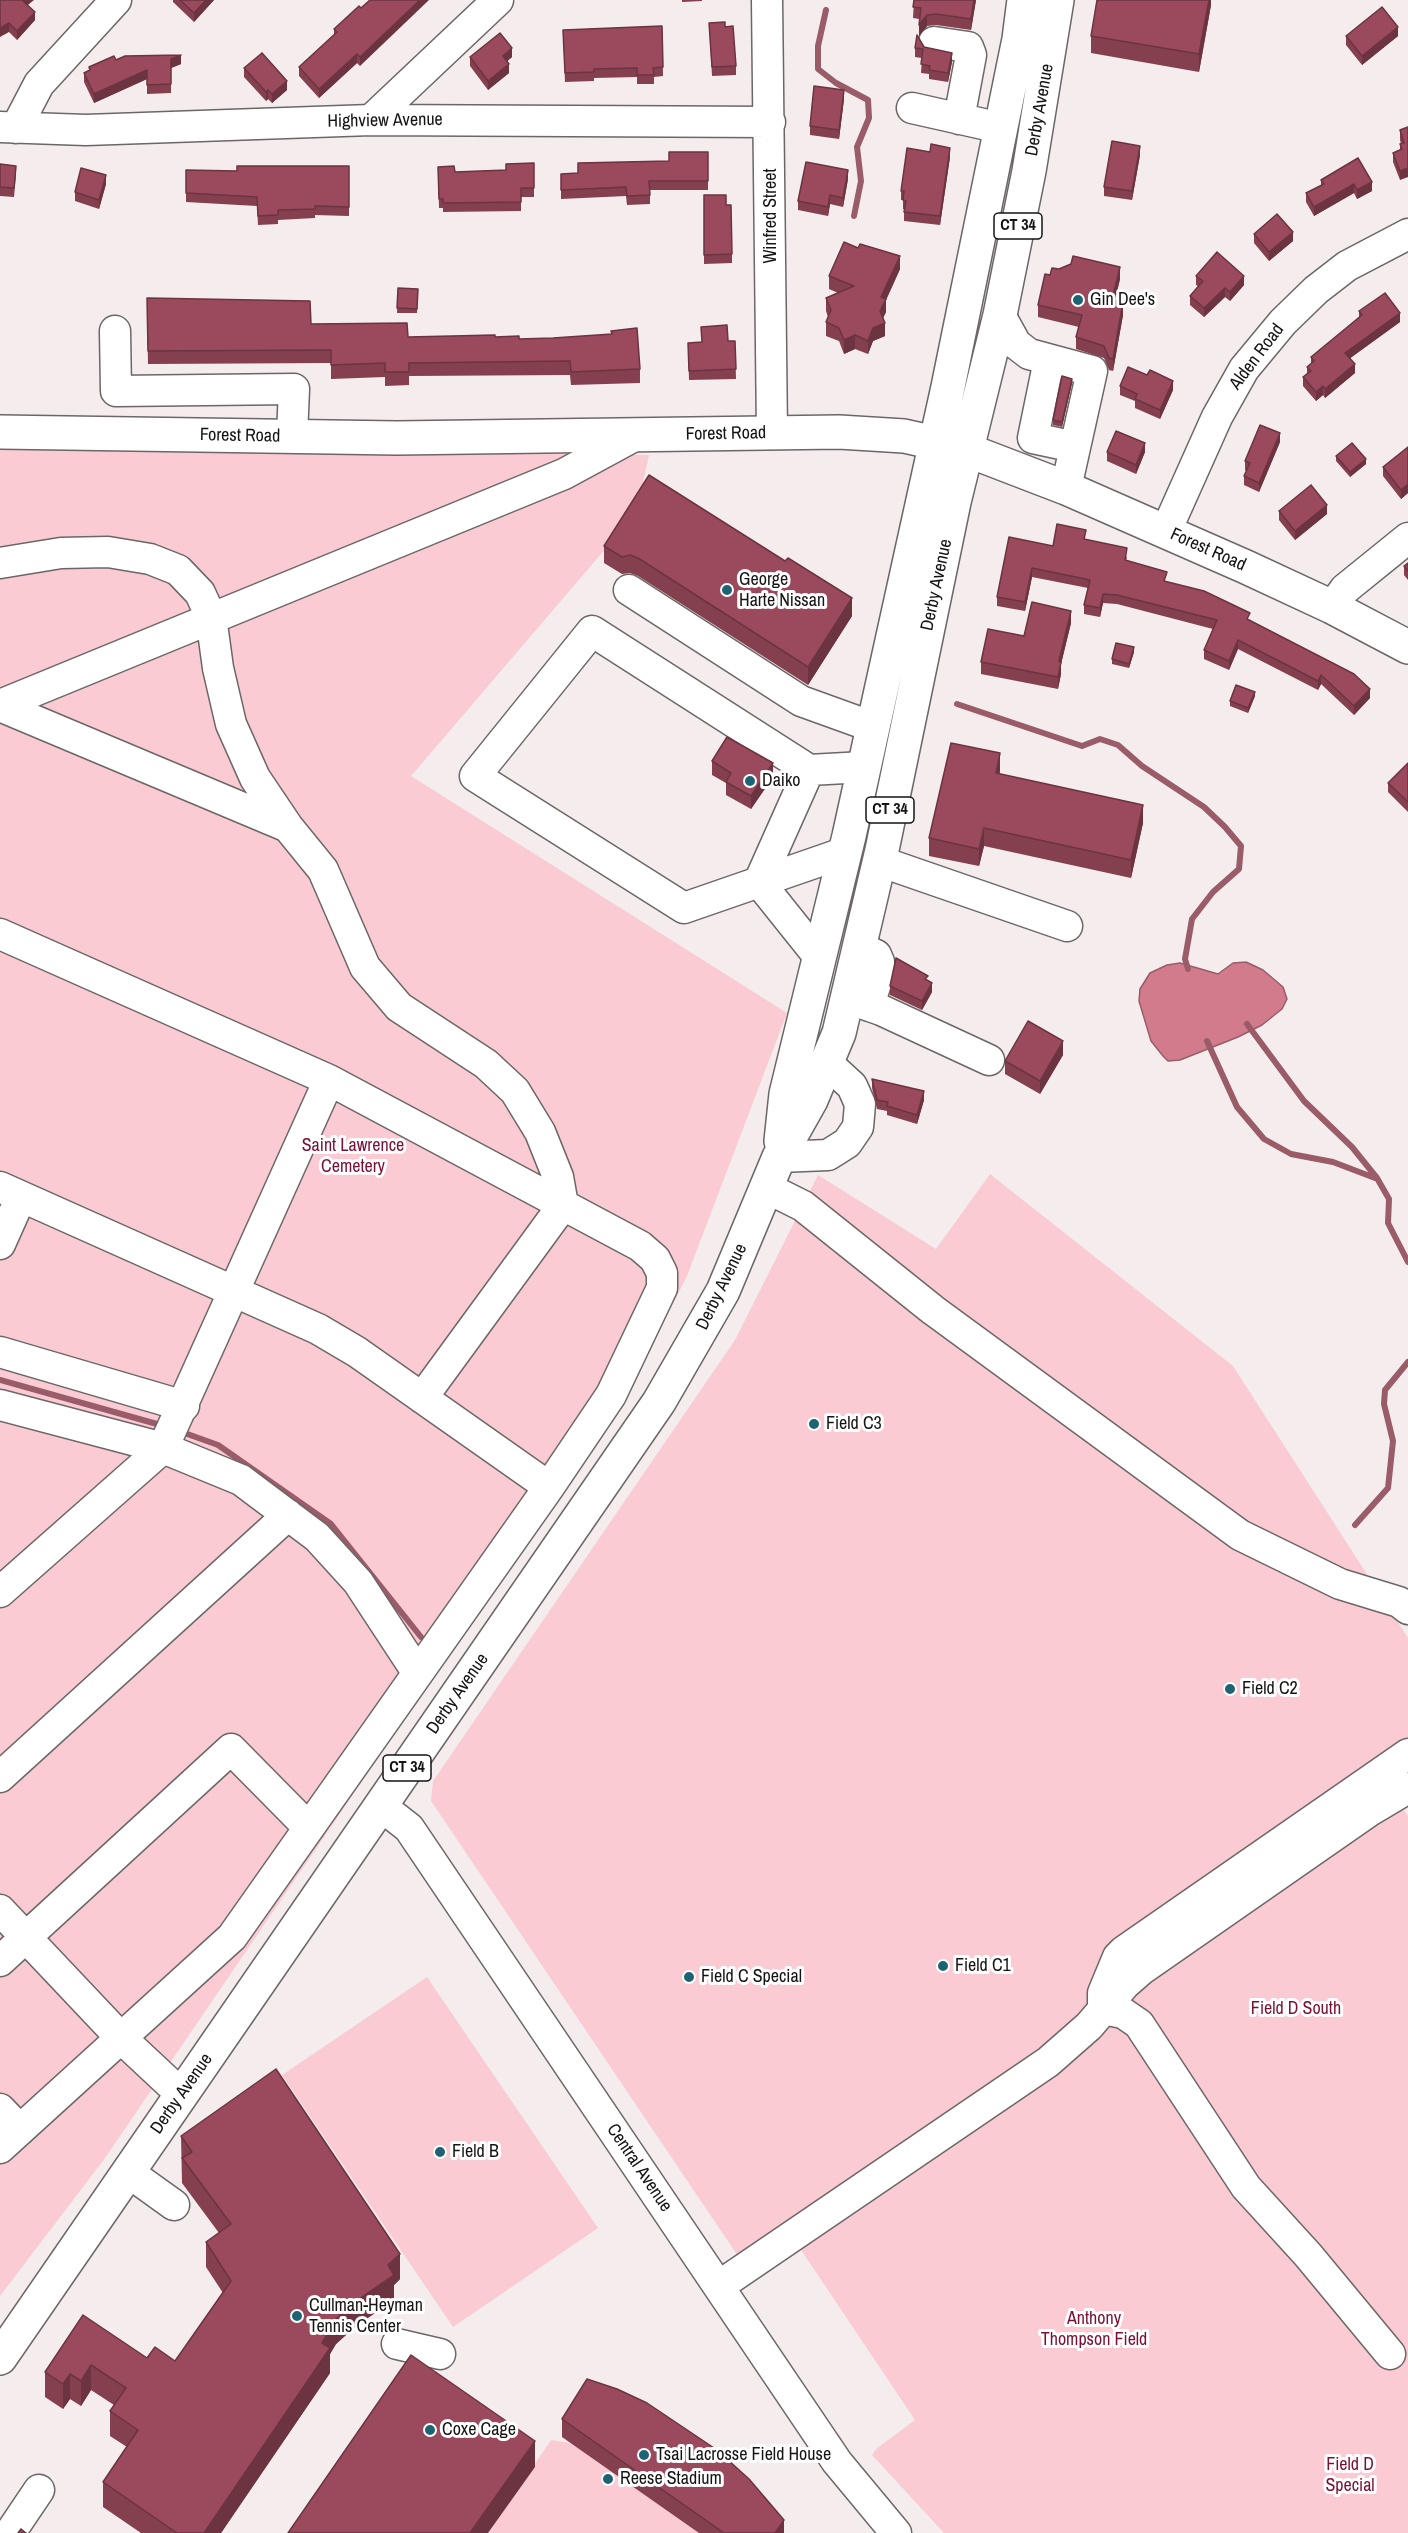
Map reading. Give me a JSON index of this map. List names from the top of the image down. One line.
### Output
{"streets":{"main road":["Derby Avenue","CT 34","Forest Road"],"street":["Highview Avenue","Winfred Street","Alden Road","Central Avenue"]},"crossings":[["Derby Avenue","Forest Road"],["Derby Avenue","Central Avenue"],["Highview Avenue","Winfred Street"],["Winfred Street","Forest Road"],["Alden Road","Forest Road"]],"parks":["Saint Lawrence Cemetery","Field D South","Anthony Thompson Field","Field D Special"],"places":["Gin Dee's","George Harte Nissan","Daiko","Field C3","Field C2","Field C1","Field C Special","Field B","Cullman-Heyman Tennis Center","Coxe Cage","Tsai Lacrosse Field House","Reese Stadium"]}
